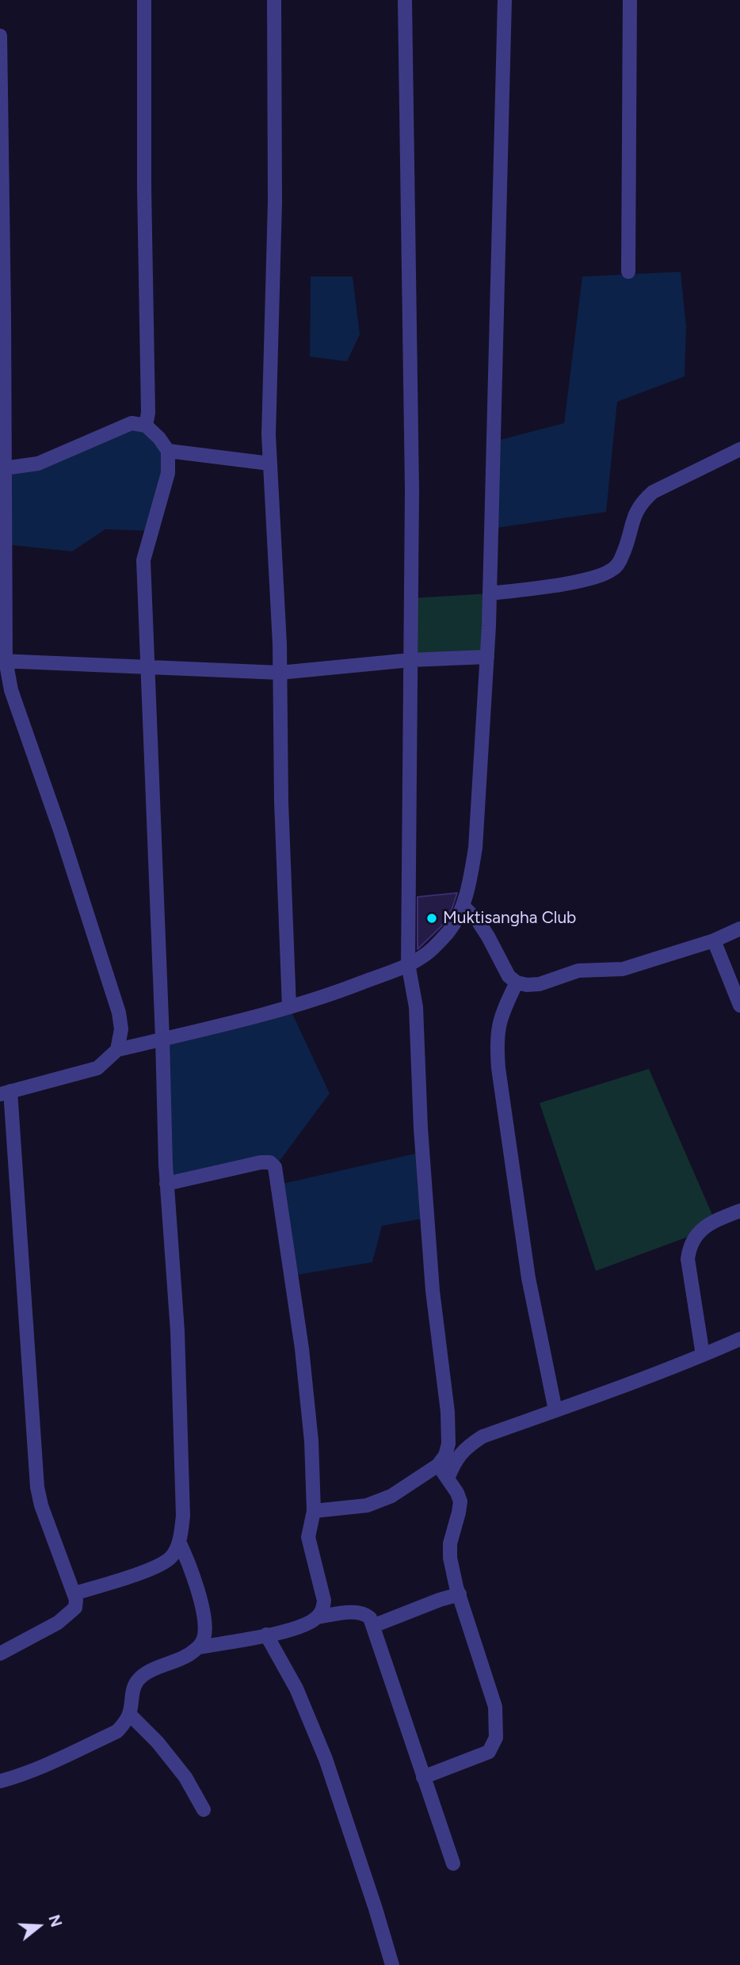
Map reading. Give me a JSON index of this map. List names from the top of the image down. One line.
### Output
{"places":["Muktisangha Club"],"north":"right"}
